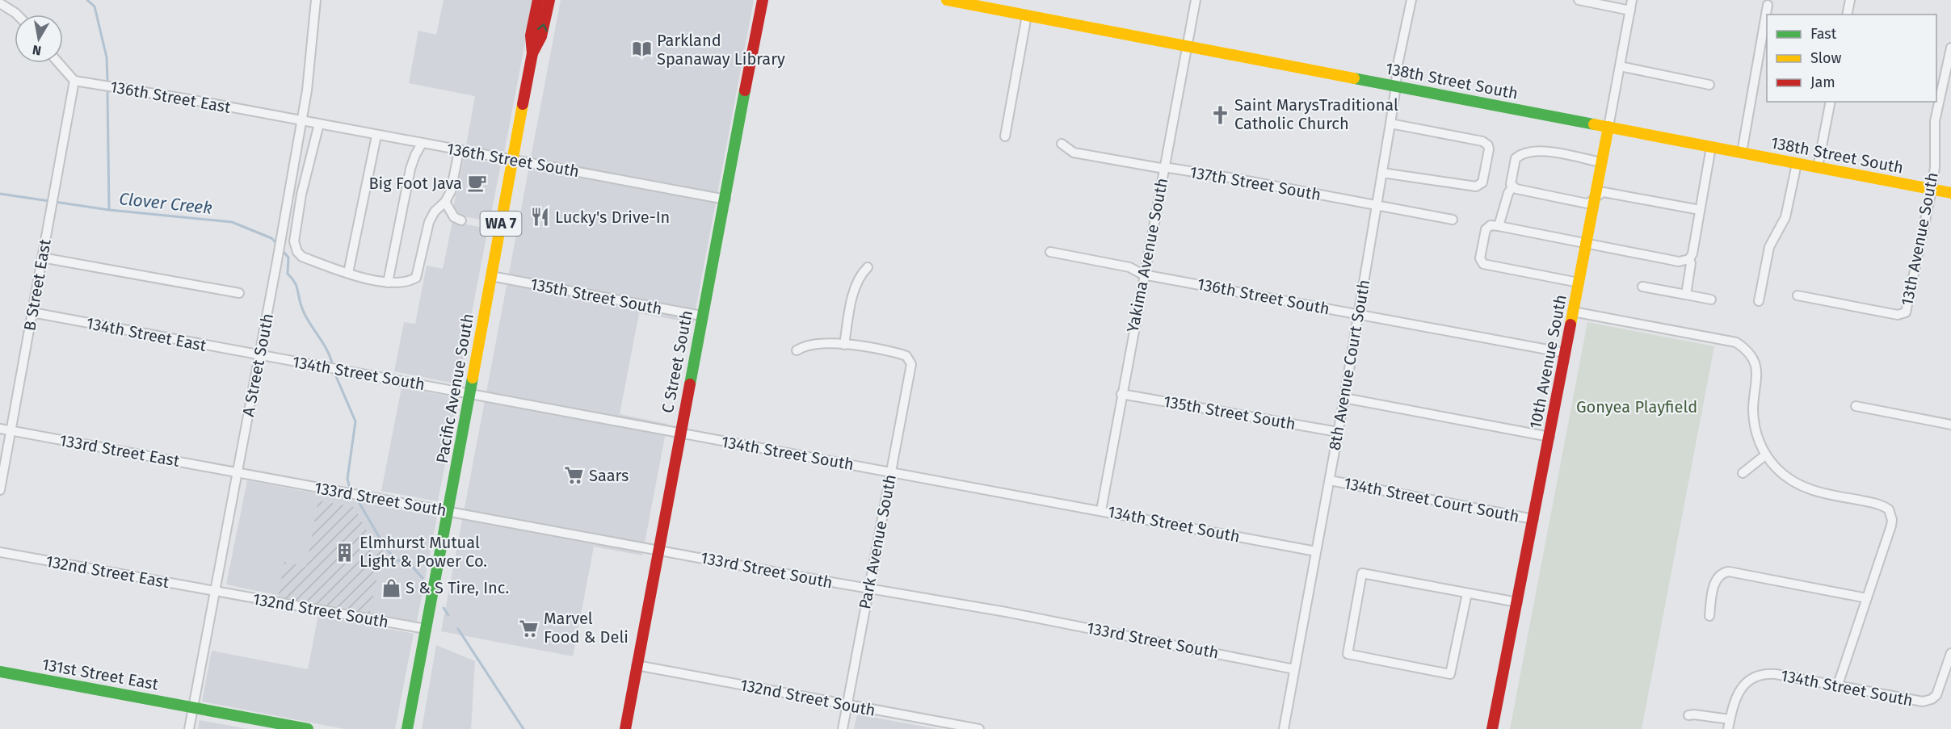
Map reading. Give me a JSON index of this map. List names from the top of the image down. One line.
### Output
{"streets":{"street":["138th Street South","136th Street East","136th Street South","137th Street South","WA 7","13th Avenue South","Yakima Avenue South","B Street East","135th Street South","134th Street East","C Street South","10th Avenue South","A Street South","8th Avenue Court South","134th Street South","Pacific Avenue South","133rd Street East","133rd Street South","134th Street Court South","Park Avenue South","132nd Street East","132nd Street South","131st Street East"]},"crossings":[["138th Street South","13th Avenue South"],["138th Street South","Yakima Avenue South"],["138th Street South","10th Avenue South"],["138th Street South","8th Avenue Court South"],["136th Street East","136th Street South"],["136th Street East","B Street East"],["136th Street East","A Street South"],["136th Street South","Yakima Avenue South"],["136th Street South","C Street South"],["136th Street South","10th Avenue South"],["136th Street South","A Street South"],["136th Street South","8th Avenue Court South"],["136th Street South","Pacific Avenue South"],["137th Street South","Yakima Avenue South"],["137th Street South","8th Avenue Court South"],["Yakima Avenue South","135th Street South"],["Yakima Avenue South","134th Street South"],["B Street East","134th Street East"],["B Street East","133rd Street East"],["135th Street South","C Street South"],["135th Street South","8th Avenue Court South"],["135th Street South","Pacific Avenue South"],["134th Street East","A Street South"],["134th Street East","134th Street South"],["C Street South","134th Street South"],["C Street South","133rd Street South"],["C Street South","132nd Street South"],["10th Avenue South","134th Street Court South"],["A Street South","134th Street South"],["A Street South","133rd Street East"],["A Street South","133rd Street South"],["A Street South","132nd Street East"],["A Street South","132nd Street South"],["A Street South","131st Street East"],["8th Avenue Court South","134th Street South"],["8th Avenue Court South","133rd Street South"],["8th Avenue Court South","134th Street Court South"],["134th Street South","Pacific Avenue South"],["134th Street South","Park Avenue South"],["Pacific Avenue South","133rd Street South"],["Pacific Avenue South","132nd Street South"],["133rd Street East","133rd Street South"],["133rd Street South","Park Avenue South"],["Park Avenue South","132nd Street South"],["132nd Street East","132nd Street South"]],"water":["Clover Creek"],"parks":["Gonyea Playfield"],"places":{"library":["Parkland Spanaway Library"],"church":["Saint MarysTraditional Catholic Church"],"cafe":["Big Foot Java"],"restaurant":["Lucky's Drive-In"],"supermarket":["Saars","Marvel Food & Deli"],"building":["Elmhurst Mutual Light & Power Co."],"shop":["S & S Tire, Inc."]},"legend":["Fast","Slow","Jam"],"north":"bottom"}
